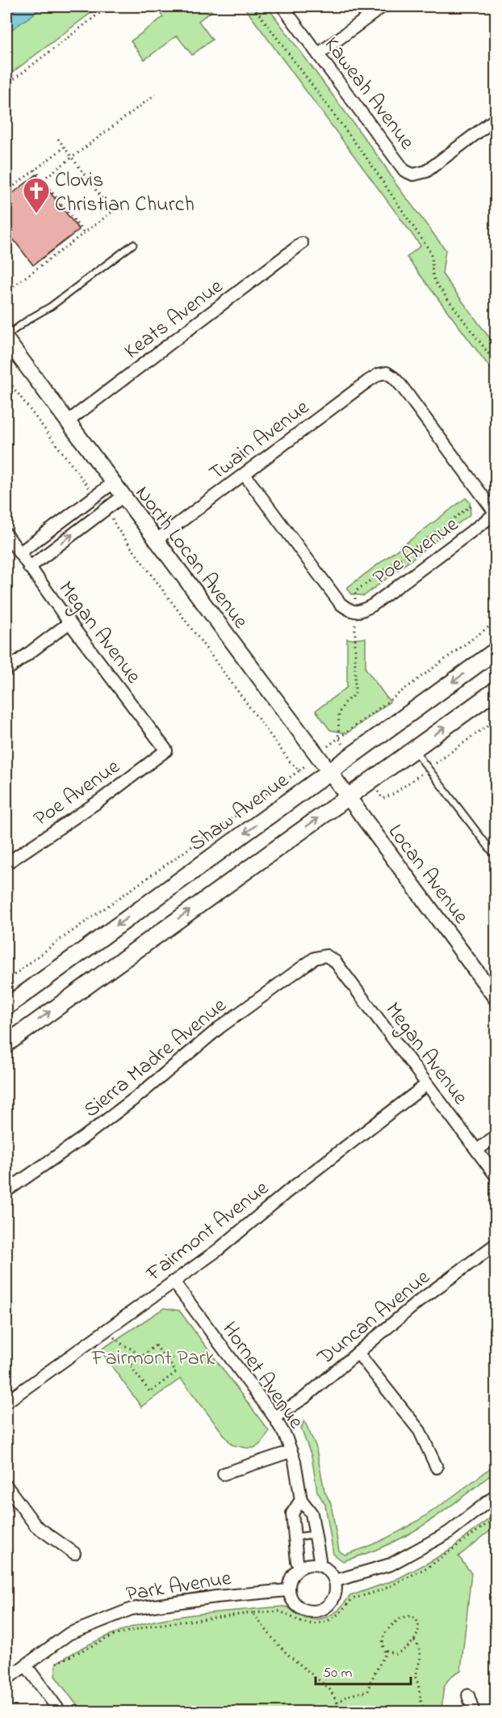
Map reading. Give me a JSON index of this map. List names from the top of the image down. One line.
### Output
{"streets":{"main road":["Shaw Avenue"],"street":["Kaweah Avenue","Keats Avenue","Twain Avenue","Poe Avenue","North Locan Avenue","Megan Avenue","Locan Avenue","Sierra Madre Avenue","Fairmont Avenue","Duncan Avenue","Hornet Avenue","Park Avenue"]},"crossings":[["Keats Avenue","North Locan Avenue"],["Twain Avenue","Poe Avenue"],["Twain Avenue","North Locan Avenue"],["Poe Avenue","Megan Avenue"],["North Locan Avenue","Shaw Avenue"],["North Locan Avenue","Locan Avenue"],["Megan Avenue","Sierra Madre Avenue"],["Megan Avenue","Fairmont Avenue"],["Fairmont Avenue","Hornet Avenue"],["Duncan Avenue","Hornet Avenue"],["Hornet Avenue","Park Avenue"]],"parks":["Fairmont Park"],"places":{"church":["Clovis Christian Church"]},"scale_bar":"50 m"}
